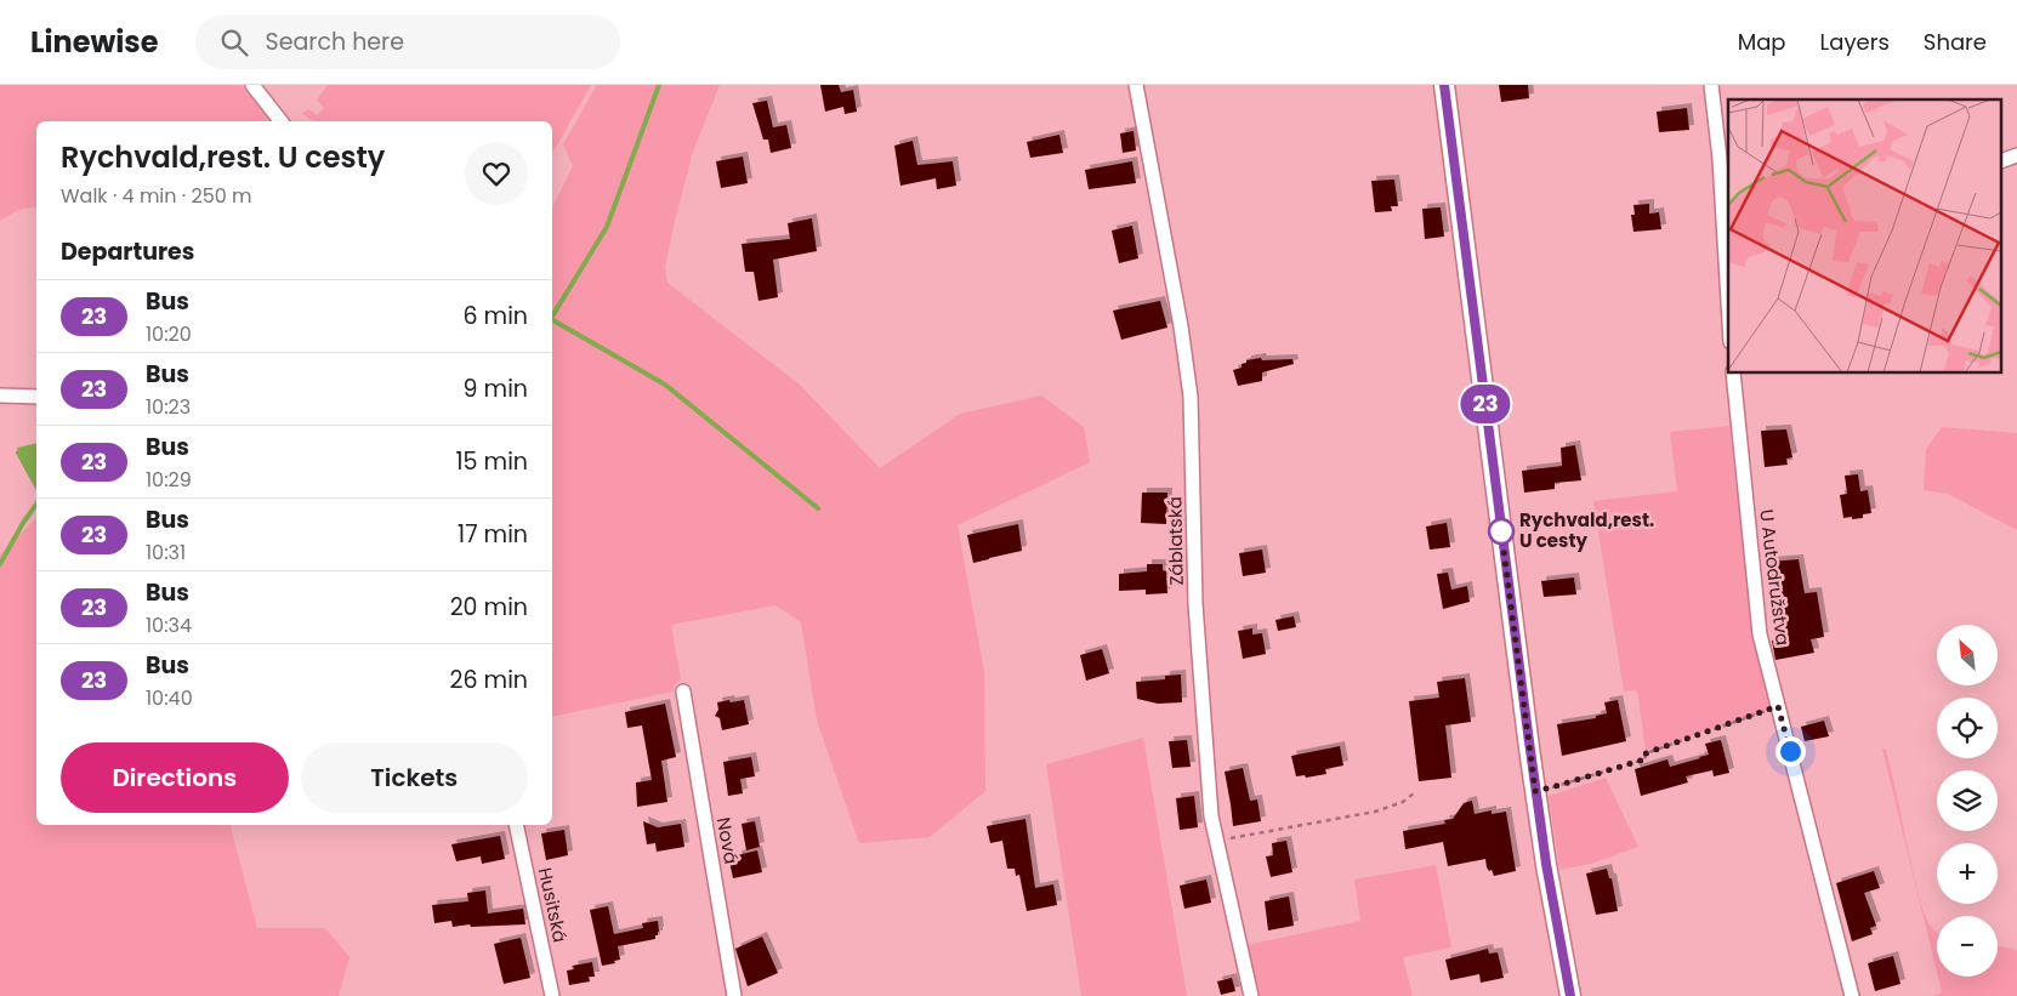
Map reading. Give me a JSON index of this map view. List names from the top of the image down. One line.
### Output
{"streets":{"street":["Záblatská","U Autodružstva","Nová","Husitská"]},"places":["Rychvald,rest. U cesty"],"lines":["bus line 23"],"north":"top left","page":{"header":"Linewise","search":"Search here","nav":["Map","Layers","Share"],"on_map":"23","heading":[["Rychvald,rest. U cesty","Walk · 4 min · 250 m"],"Departures"],"list":[{"mark":"23","name":"Bus","note":"10:20","value":"6 min"},{"mark":"23","name":"Bus","note":"10:23","value":"9 min"},{"mark":"23","name":"Bus","note":"10:29","value":"15 min"},{"mark":"23","name":"Bus","note":"10:31","value":"17 min"},{"mark":"23","name":"Bus","note":"10:34","value":"20 min"},{"mark":"23","name":"Bus","note":"10:40","value":"26 min"}],"map_buttons":["+","−"],"buttons":["Directions","Tickets"]}}
